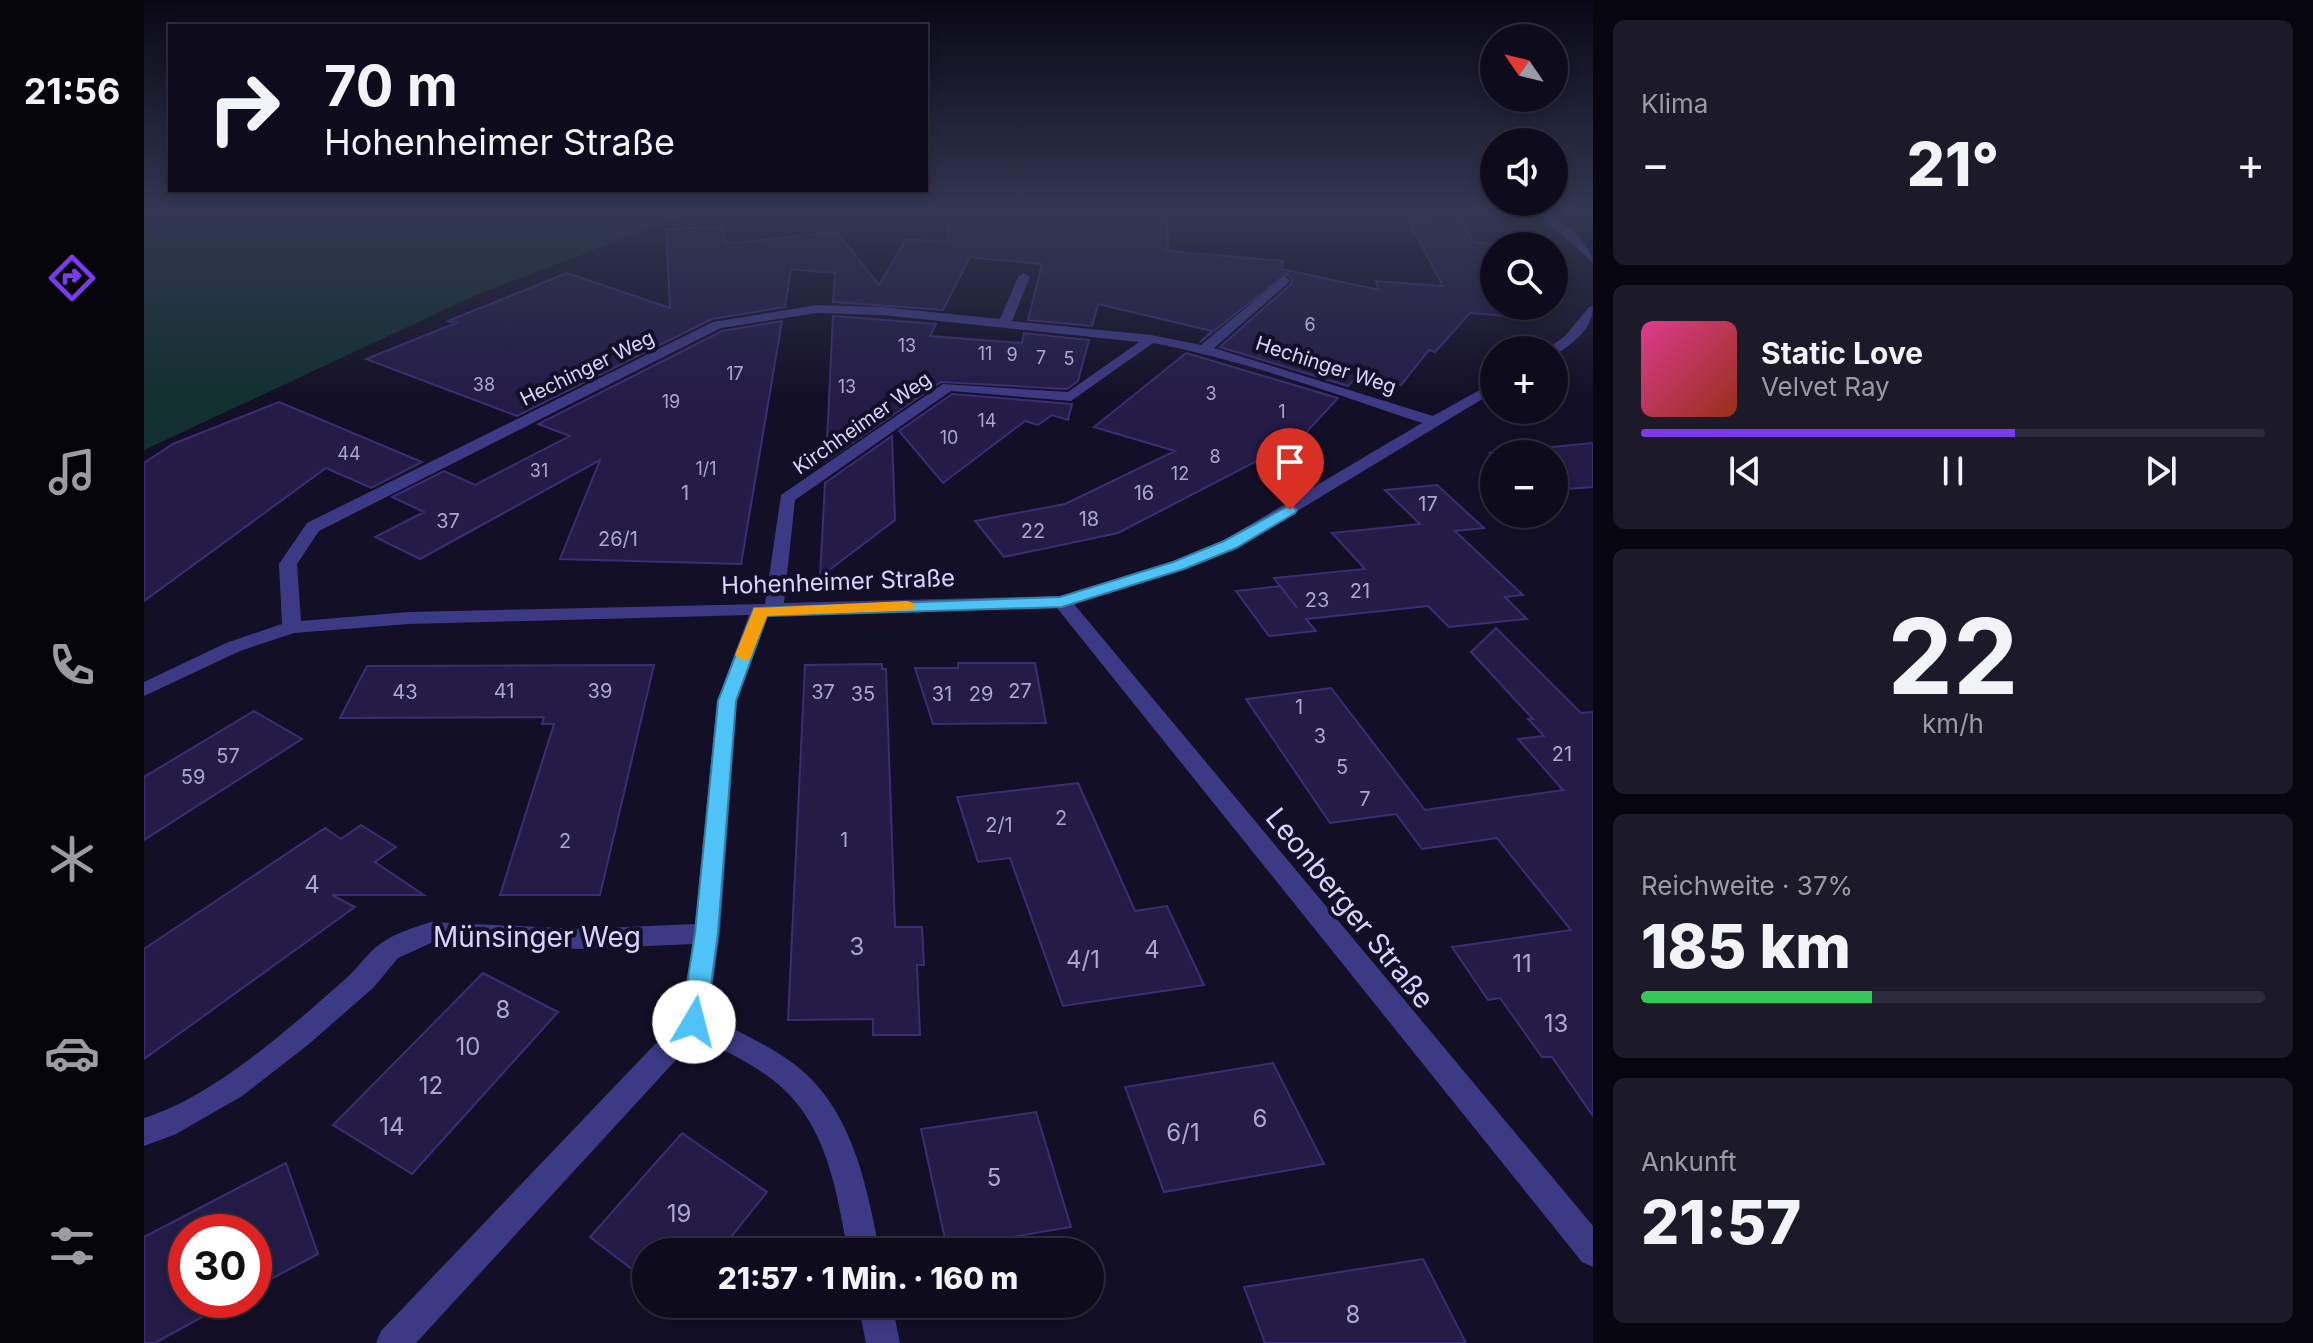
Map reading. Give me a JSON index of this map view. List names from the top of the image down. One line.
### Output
{"streets":{"street":["Hechinger Weg","Kirchheimer Weg","Hohenheimer Straße","Leonberger Straße","Münsinger Weg"]},"crossings":[["Hechinger Weg","Kirchheimer Weg"],["Hechinger Weg","Hohenheimer Straße"],["Kirchheimer Weg","Hohenheimer Straße"],["Hohenheimer Straße","Leonberger Straße"]],"house_numbers":["6","13","11","9","7","5","17","38","13","3","19","1","14","10","44","8","1/1","31","12","1","16","17","18","37","22","26/1","21","23","41","39","27","43","37","35","31","29","1","3","21","57","5","59","7","2","2/1","1","2","4","3","4","4/1","11","8","13","10","12","6","14","6/1","5","19","8"],"north":"top left","page":{"tabs":"21:56","tile":["Klima",["22","km/h"],["Reichweite · 37%","185 km"],["Ankunft","21:57"]],"map_buttons":["+","−"],"turn":["70 m","Hohenheimer Straße"],"heat":["−","21°","+"],"song":["Static Love","Velvet Ray"],"limit":"30","trip":"21:57 · 1 Min. · 160 m"}}
